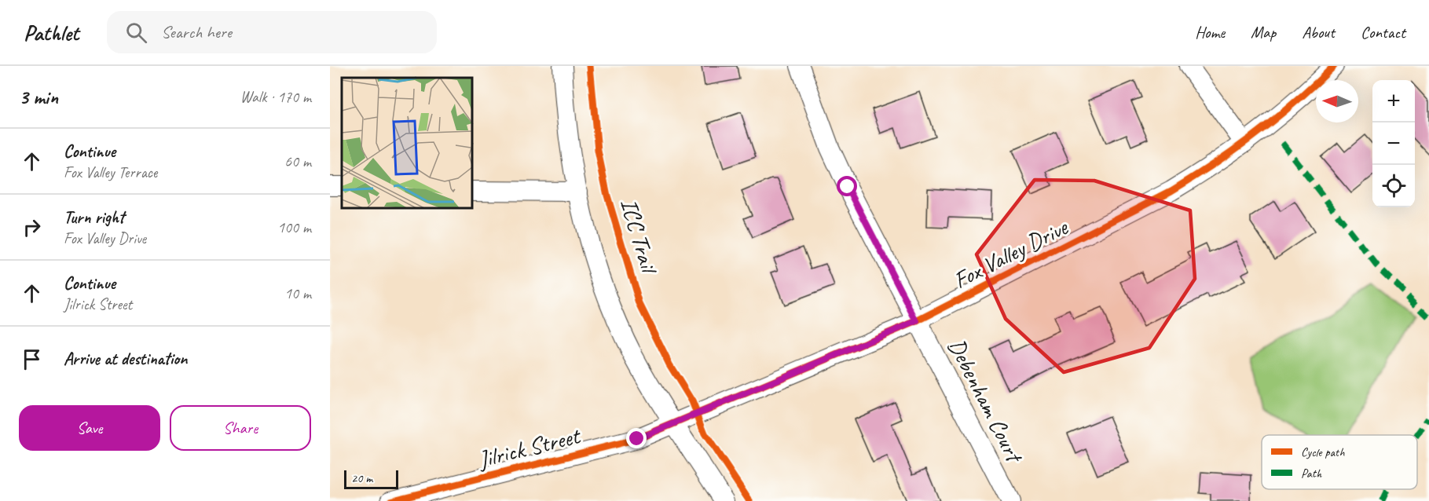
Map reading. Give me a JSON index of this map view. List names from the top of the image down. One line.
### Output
{"streets":{"street":["Fox Valley Drive","Debenham Court","Jilrick Street"],"cycle path":["ICC Trail"]},"crossings":[["Fox Valley Drive","Debenham Court"],["Fox Valley Drive","Jilrick Street"]],"legend":["Cycle path","Path"],"scale_bar":"20 m","north":"left","page":{"header":"Pathlet","search":"Search here","nav":["Home","Map","About","Contact"],"heading":["3 min","Walk · 170 m"],"map_buttons":["+","−"],"list":[["Continue","Fox Valley Terrace","60 m"],["Turn right","Fox Valley Drive","100 m"],["Continue","Jilrick Street","10 m"],"Arrive at destination"],"buttons":["Save","Share"],"scale":"20 m"}}
